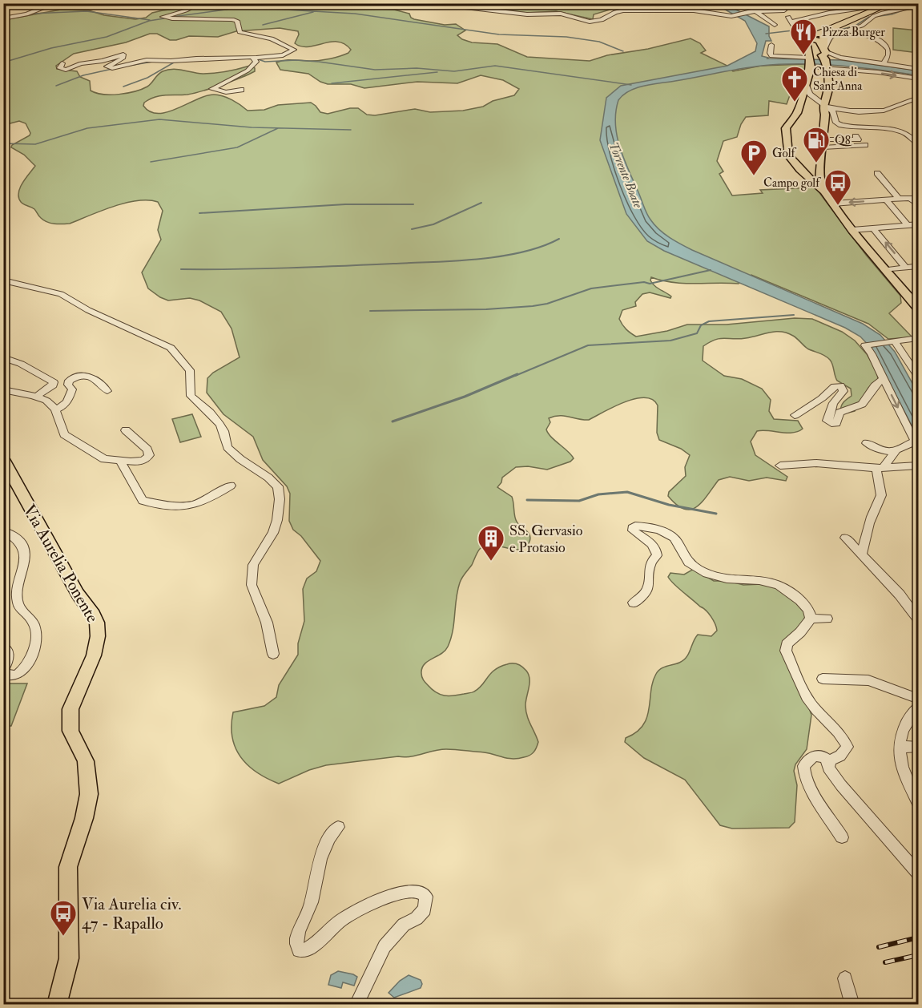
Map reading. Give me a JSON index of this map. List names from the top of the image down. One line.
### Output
{"streets":{"main road":["Via Aurelia Ponente"]},"water":["Torrente Boate"],"places":{"restaurant":["Pizza Burger"],"church":["Chiesa di Sant'Anna"],"fuel station":["Q8"],"parking":["Golf"],"bus stop":["Campo golf","Via Aurelia civ. 47 - Rapallo"],"building":["SS. Gervasio e Protasio"]}}
